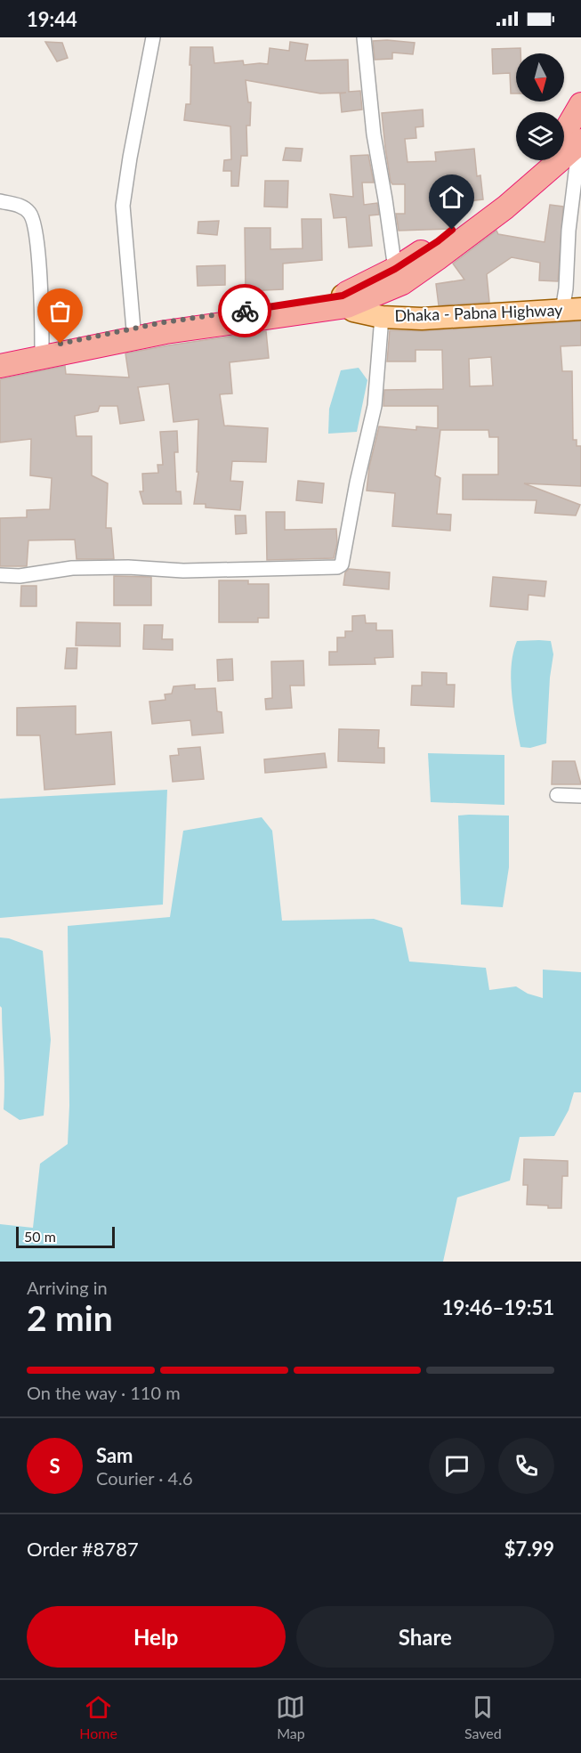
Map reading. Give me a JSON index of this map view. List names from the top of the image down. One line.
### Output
{"streets":{"highway":["Dhaka - Pabna Highway"]},"scale_bar":"50 m","north":"bottom","page":{"status":"19:44","scale":"50 m","heading":["2 min","Arriving in","19:46–19:51"],"panel":["Sam","Courier · 4.6","Order #8787","$7.99"],"bar":"On the way · 110 m","round":"S","buttons":["Help","Share"],"tabs":["Home","Map","Saved"]}}
